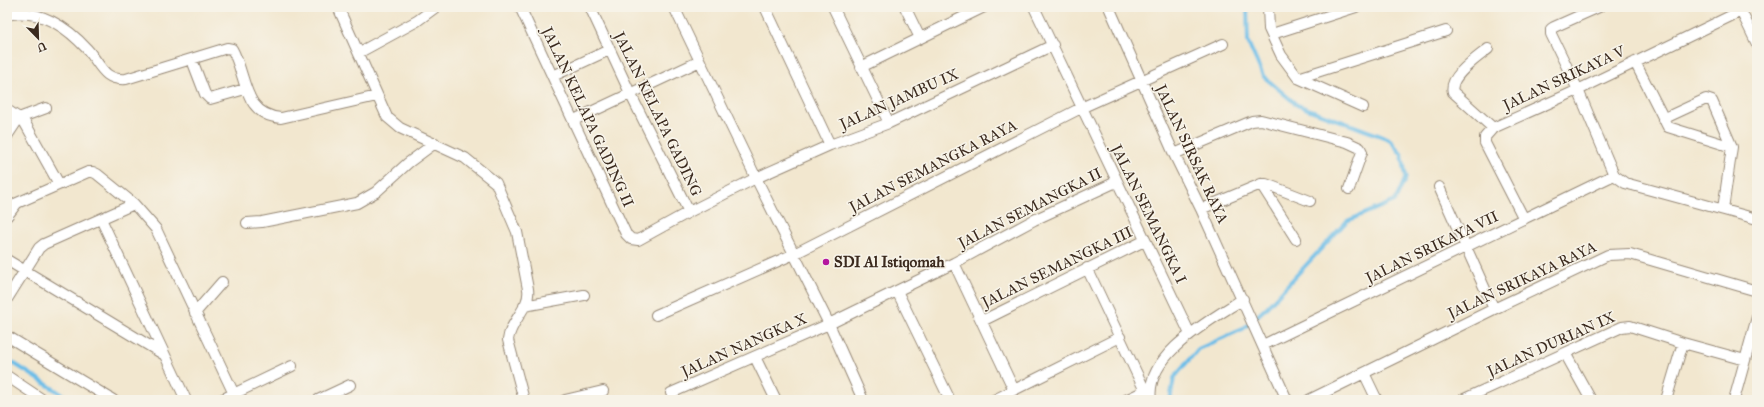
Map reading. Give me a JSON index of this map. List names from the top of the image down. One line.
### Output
{"streets":{"street":["JALAN SRIKAYA V","JALAN JAMBU IX","JALAN KELAPA GADING","JALAN KELAPA GADING II","JALAN SIRSAK RAYA","JALAN SEMANGKA RAYA","JALAN SEMANGKA II","JALAN SEMANGKA I","JALAN SRIKAYA VII","JALAN SEMANGKA III","JALAN SRIKAYA RAYA","JALAN DURIAN IX","JALAN NANGKA X"]},"crossings":[["JALAN SRIKAYA V","JALAN SRIKAYA VII"],["JALAN JAMBU IX","JALAN KELAPA GADING"],["JALAN JAMBU IX","JALAN KELAPA GADING II"],["JALAN JAMBU IX","JALAN SEMANGKA I"],["JALAN SIRSAK RAYA","JALAN SEMANGKA RAYA"],["JALAN SIRSAK RAYA","JALAN SRIKAYA VII"],["JALAN SEMANGKA RAYA","JALAN SEMANGKA I"],["JALAN SEMANGKA II","JALAN SEMANGKA I"],["JALAN SEMANGKA II","JALAN NANGKA X"],["JALAN SEMANGKA I","JALAN SEMANGKA III"]],"places":["SDI Al Istiqomah"],"north":"bottom right"}
